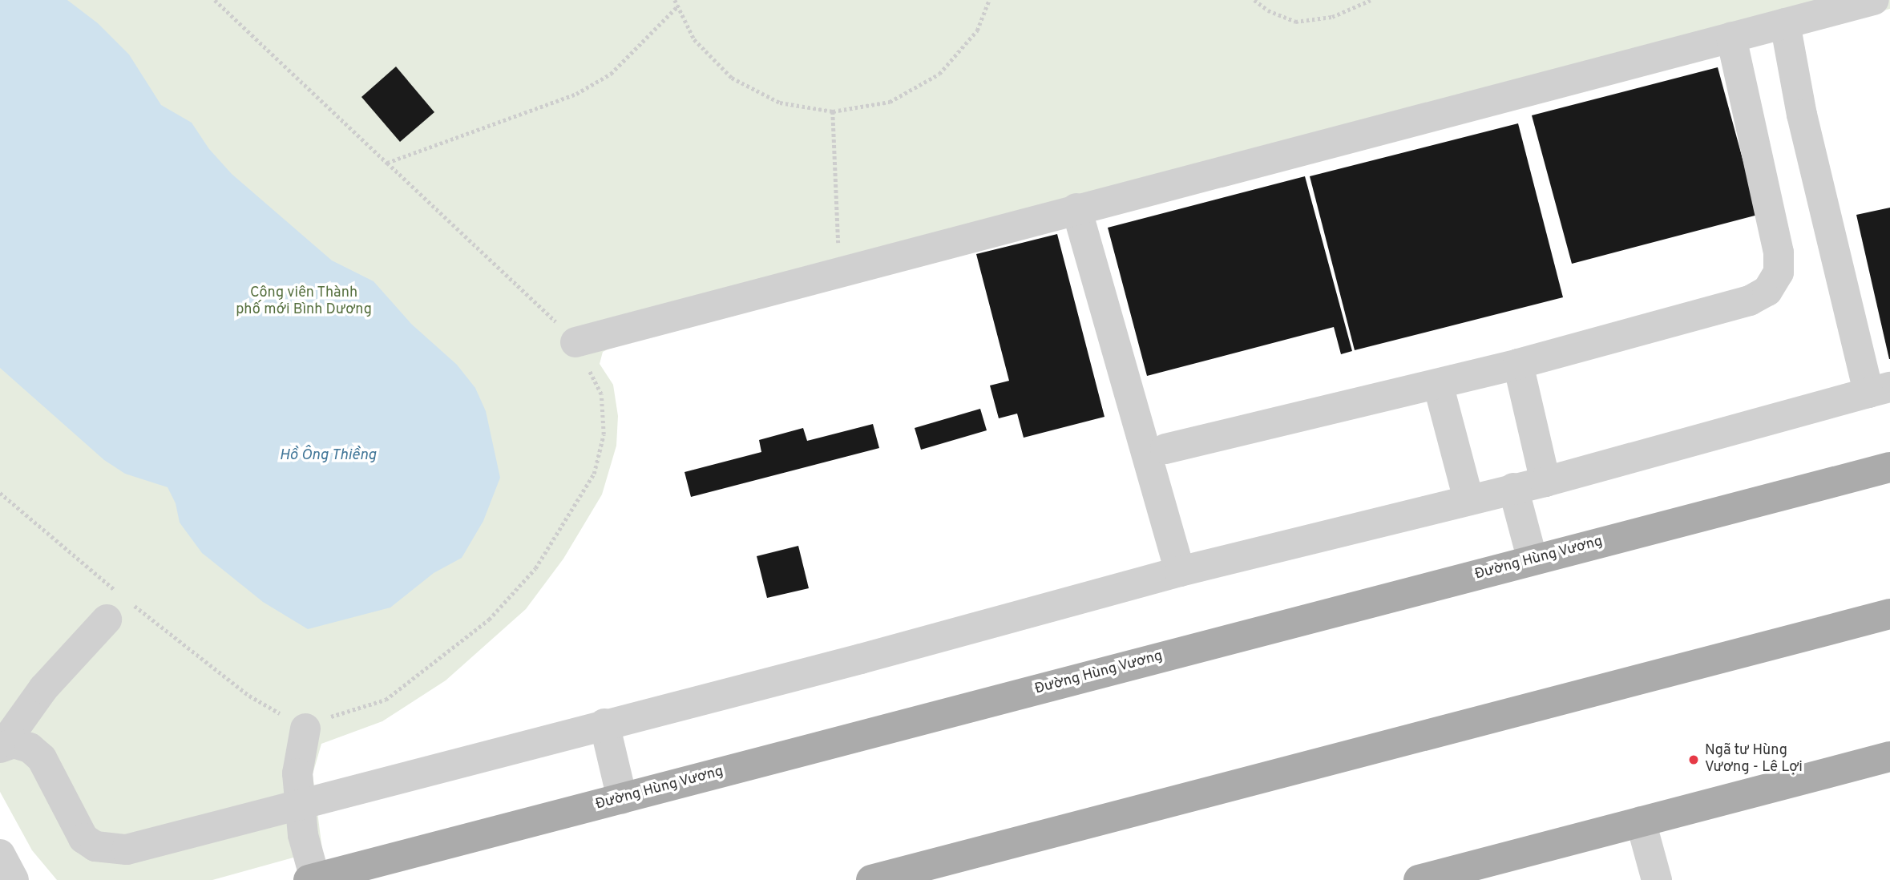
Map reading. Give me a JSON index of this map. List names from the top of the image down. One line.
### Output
{"streets":{"main road":["Đường Hùng Vương"]},"water":["Hồ Ông Thiềng"],"parks":["Công viên Thành phố mới Bình Dương"],"places":["Ngã tư Hùng Vương - Lê Lợi"]}
